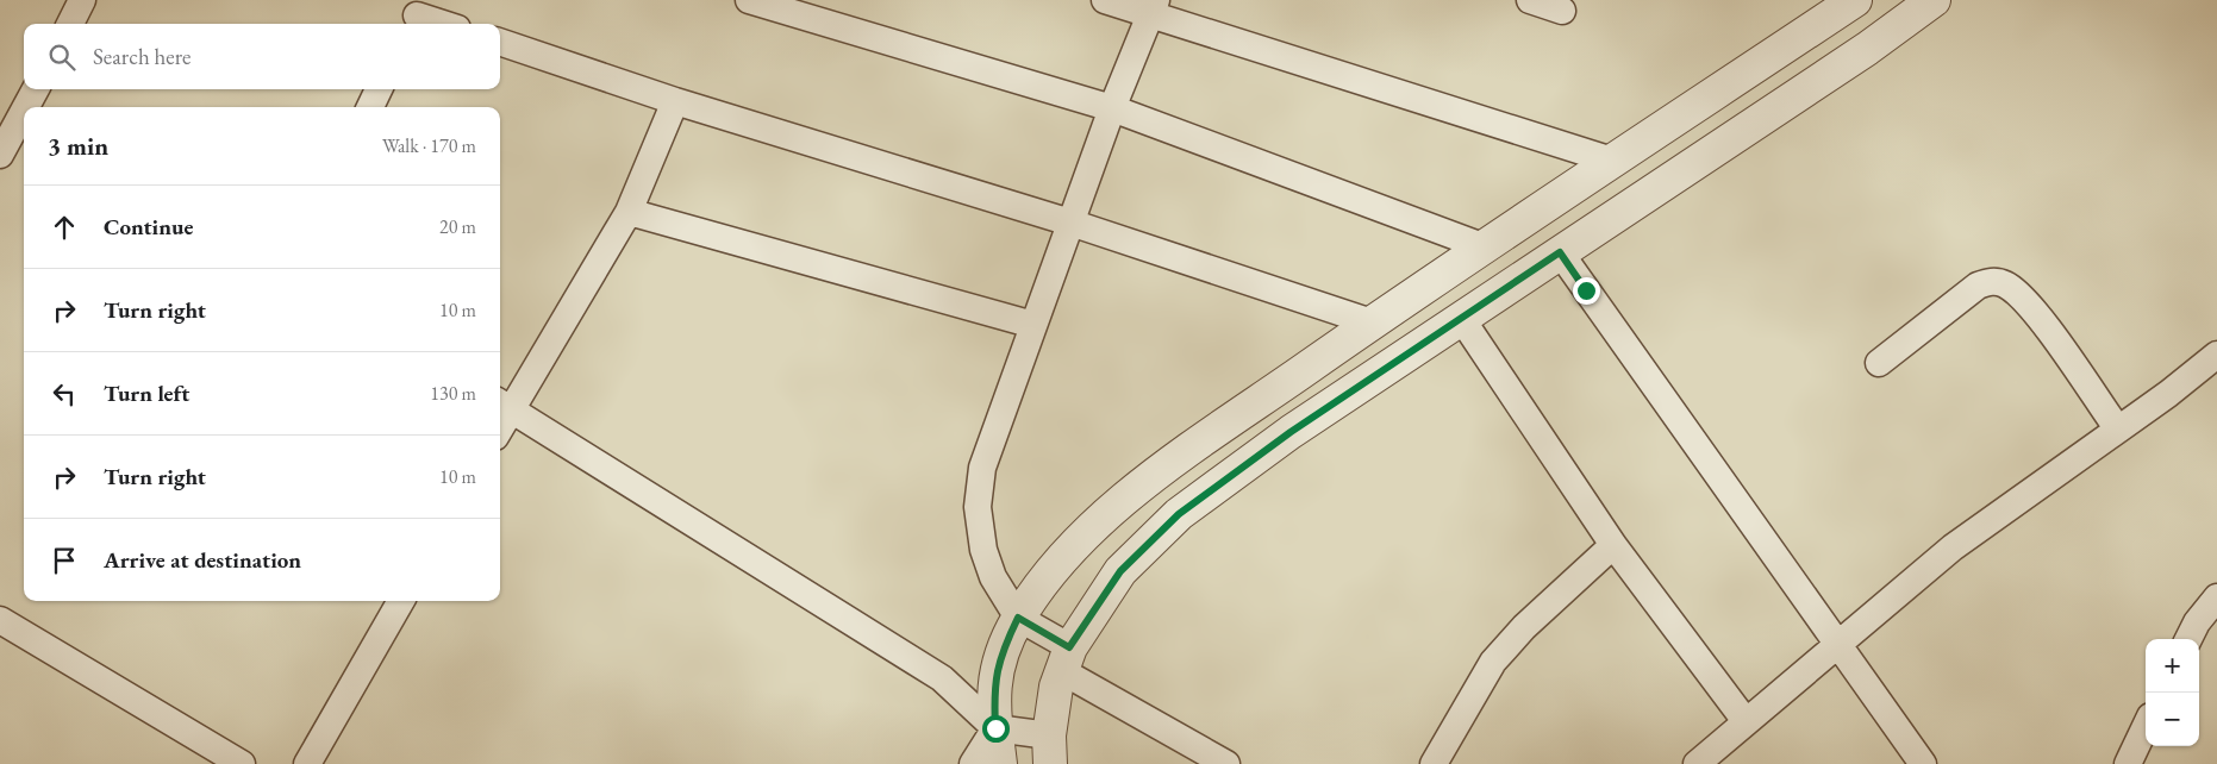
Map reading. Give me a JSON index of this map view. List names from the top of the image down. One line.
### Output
{"page":{"search":"Search here","heading":["3 min","Walk · 170 m"],"list":[["Continue","20 m"],["Turn right","10 m"],["Turn left","130 m"],["Turn right","10 m"],"Arrive at destination"],"map_buttons":["+","−"]}}
